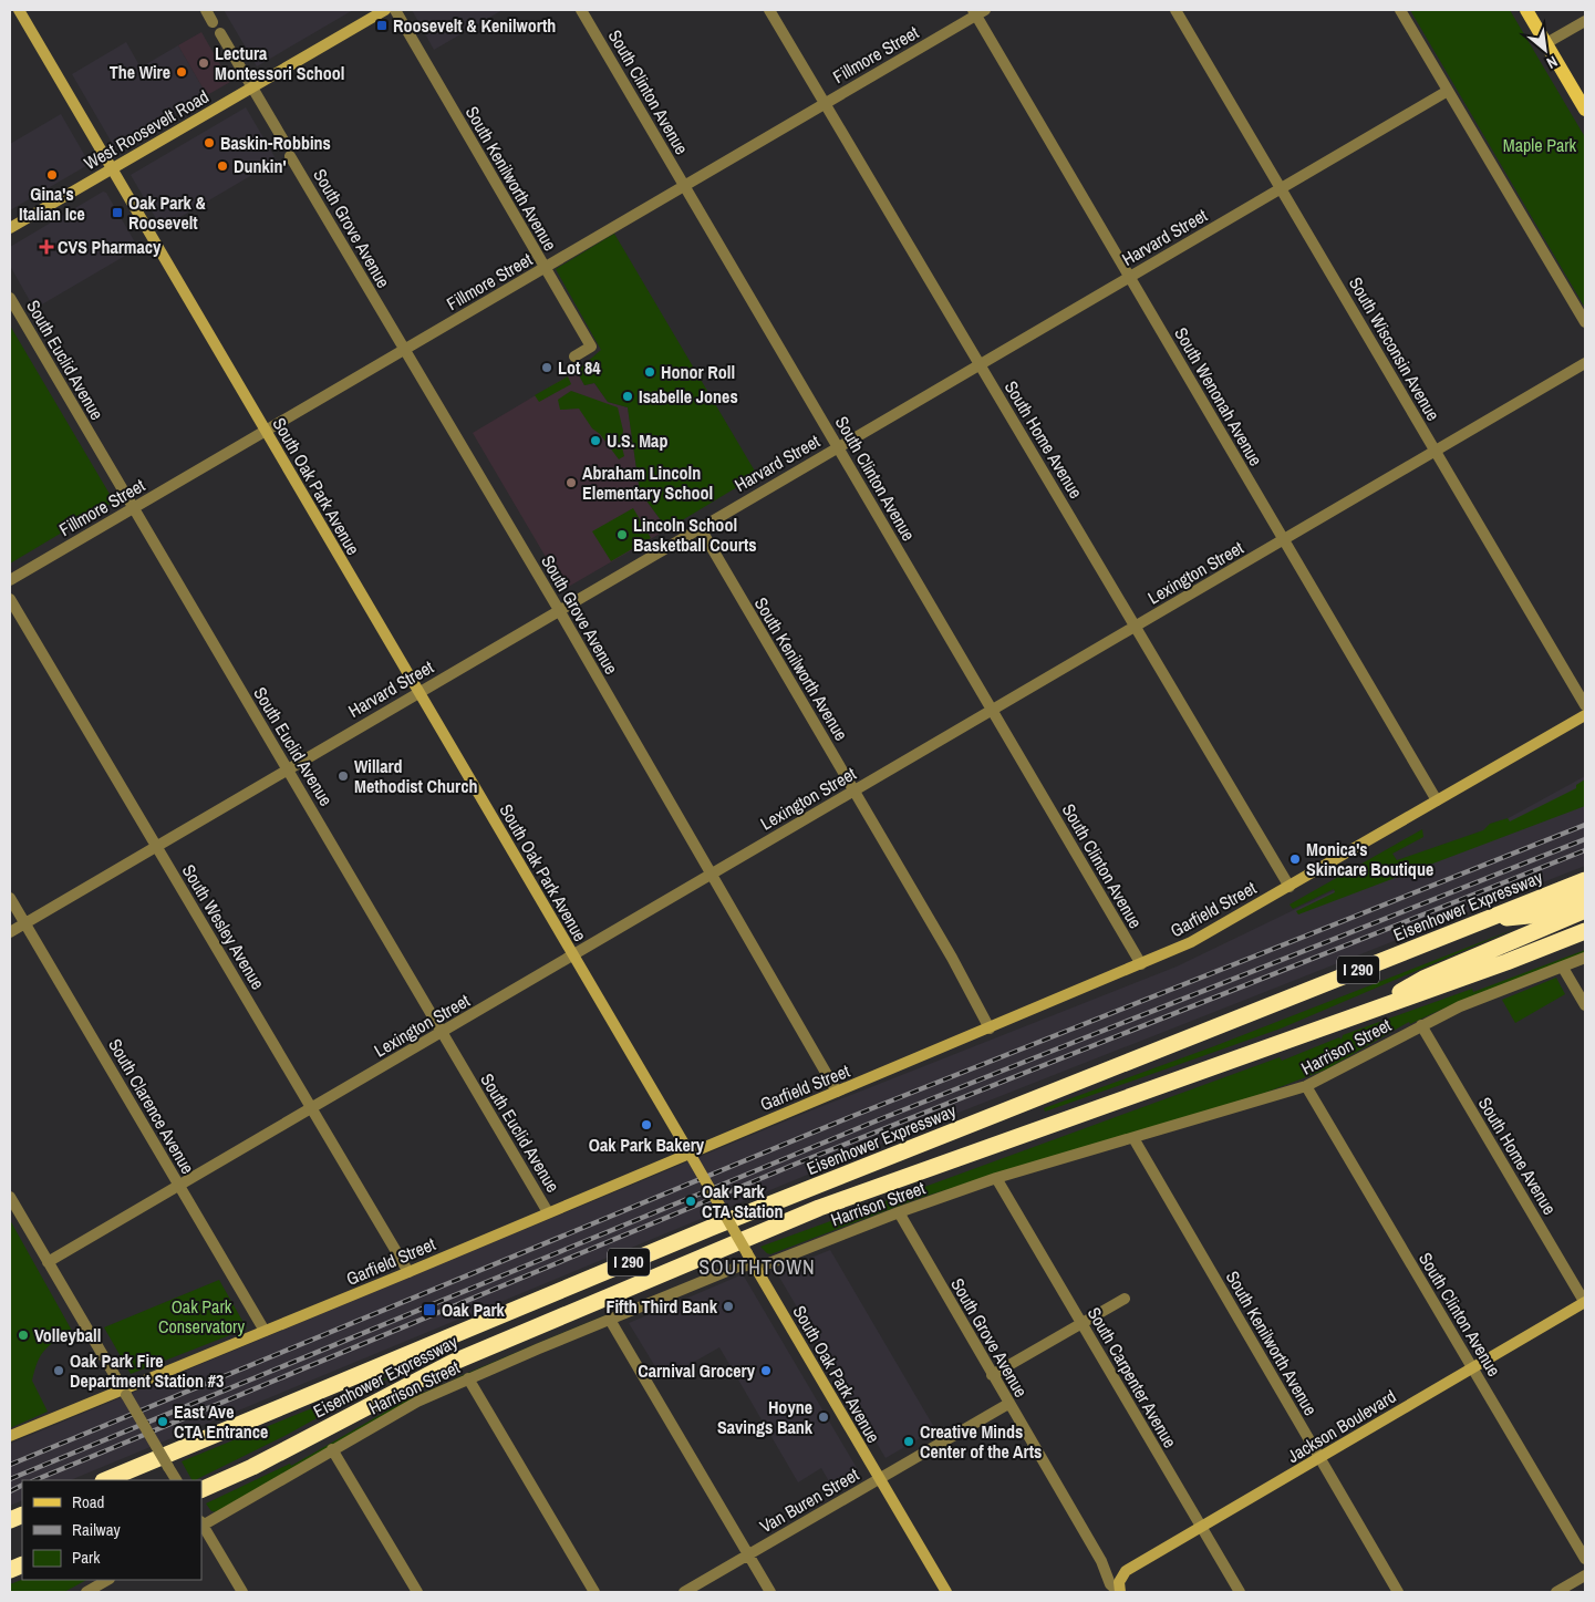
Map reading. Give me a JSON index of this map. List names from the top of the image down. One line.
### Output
{"streets":{"highway":["Eisenhower Expressway","I 290"],"street":["Fillmore Street","South Clinton Avenue","West Roosevelt Road","South Kenilworth Avenue","South Grove Avenue","Harvard Street","South Wisconsin Avenue","South Euclid Avenue","South Wenonah Avenue","South Home Avenue","South Oak Park Avenue","Lexington Street","Garfield Street","South Wesley Avenue","Harrison Street","South Clarence Avenue","South Carpenter Avenue","Jackson Boulevard","Van Buren Street"]},"crossings":[["Fillmore Street","South Clinton Avenue"],["Fillmore Street","South Kenilworth Avenue"],["Fillmore Street","South Grove Avenue"],["Fillmore Street","South Euclid Avenue"],["Fillmore Street","South Wenonah Avenue"],["Fillmore Street","South Home Avenue"],["Fillmore Street","South Oak Park Avenue"],["South Clinton Avenue","Harvard Street"],["South Clinton Avenue","Lexington Street"],["South Clinton Avenue","Garfield Street"],["South Clinton Avenue","Harrison Street"],["South Clinton Avenue","Jackson Boulevard"],["West Roosevelt Road","South Oak Park Avenue"],["South Kenilworth Avenue","Harvard Street"],["South Kenilworth Avenue","Lexington Street"],["South Kenilworth Avenue","Garfield Street"],["South Kenilworth Avenue","Harrison Street"],["South Kenilworth Avenue","Jackson Boulevard"],["South Grove Avenue","Harvard Street"],["South Grove Avenue","Lexington Street"],["South Grove Avenue","Garfield Street"],["South Grove Avenue","Harrison Street"],["South Grove Avenue","Jackson Boulevard"],["South Grove Avenue","Van Buren Street"],["Harvard Street","South Wisconsin Avenue"],["Harvard Street","South Euclid Avenue"],["Harvard Street","South Wenonah Avenue"],["Harvard Street","South Home Avenue"],["Harvard Street","South Oak Park Avenue"],["Harvard Street","South Wesley Avenue"],["Harvard Street","South Clarence Avenue"],["South Wisconsin Avenue","Lexington Street"],["South Euclid Avenue","Lexington Street"],["South Euclid Avenue","Garfield Street"],["South Wenonah Avenue","Lexington Street"],["South Wenonah Avenue","Garfield Street"],["South Home Avenue","Lexington Street"],["South Home Avenue","Garfield Street"],["South Home Avenue","Harrison Street"],["South Home Avenue","Jackson Boulevard"],["South Oak Park Avenue","Lexington Street"],["South Oak Park Avenue","Garfield Street"],["South Oak Park Avenue","Harrison Street"],["South Oak Park Avenue","Van Buren Street"],["Lexington Street","South Wesley Avenue"],["Lexington Street","South Clarence Avenue"],["Garfield Street","South Wesley Avenue"],["Garfield Street","South Clarence Avenue"],["Harrison Street","South Carpenter Avenue"],["South Carpenter Avenue","Jackson Boulevard"]],"districts":["SOUTHTOWN"],"parks":["Maple Park","Oak Park Conservatory"],"places":{"transit":["Roosevelt & Kenilworth","Oak Park & Roosevelt","Oak Park"],"other":["Lectura Montessori School","The Wire","Baskin-Robbins","Dunkin'","Gina's Italian Ice","Lot 84","Honor Roll","Isabelle Jones","U.S. Map","Abraham Lincoln Elementary School","Lincoln School Basketball Courts","Willard Methodist Church","Monica's Skincare Boutique","Oak Park Bakery","Oak Park CTA Station","Fifth Third Bank","Volleyball","Oak Park Fire Department Station #3","Carnival Grocery","Hoyne Savings Bank","East Ave CTA Entrance","Creative Minds Center of the Arts"],"health":["CVS Pharmacy"]},"legend":["Road","Railway","Park"],"north":"bottom right"}
